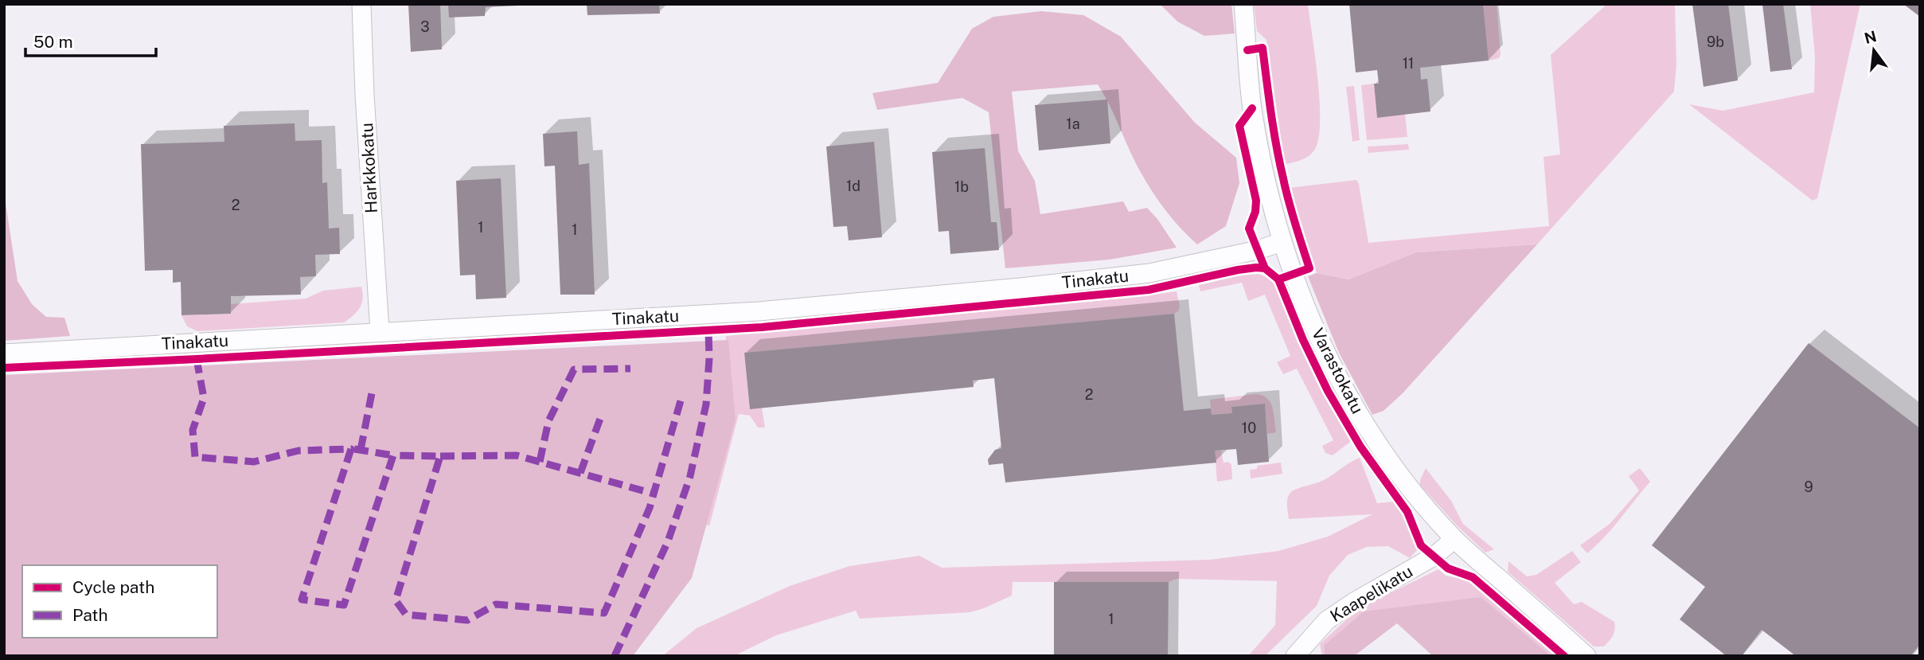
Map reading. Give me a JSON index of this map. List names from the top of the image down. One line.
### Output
{"streets":{"street":["Harkkokatu","Tinakatu","Varastokatu","Kaapelikatu"]},"crossings":[["Harkkokatu","Tinakatu"],["Tinakatu","Varastokatu"],["Varastokatu","Kaapelikatu"]],"house_numbers":["3","9b","11","1a","1d","1b","2","1","1","2","10","9","1"],"legend":["Cycle path","Path"],"scale_bar":"50 m","north":"top"}
